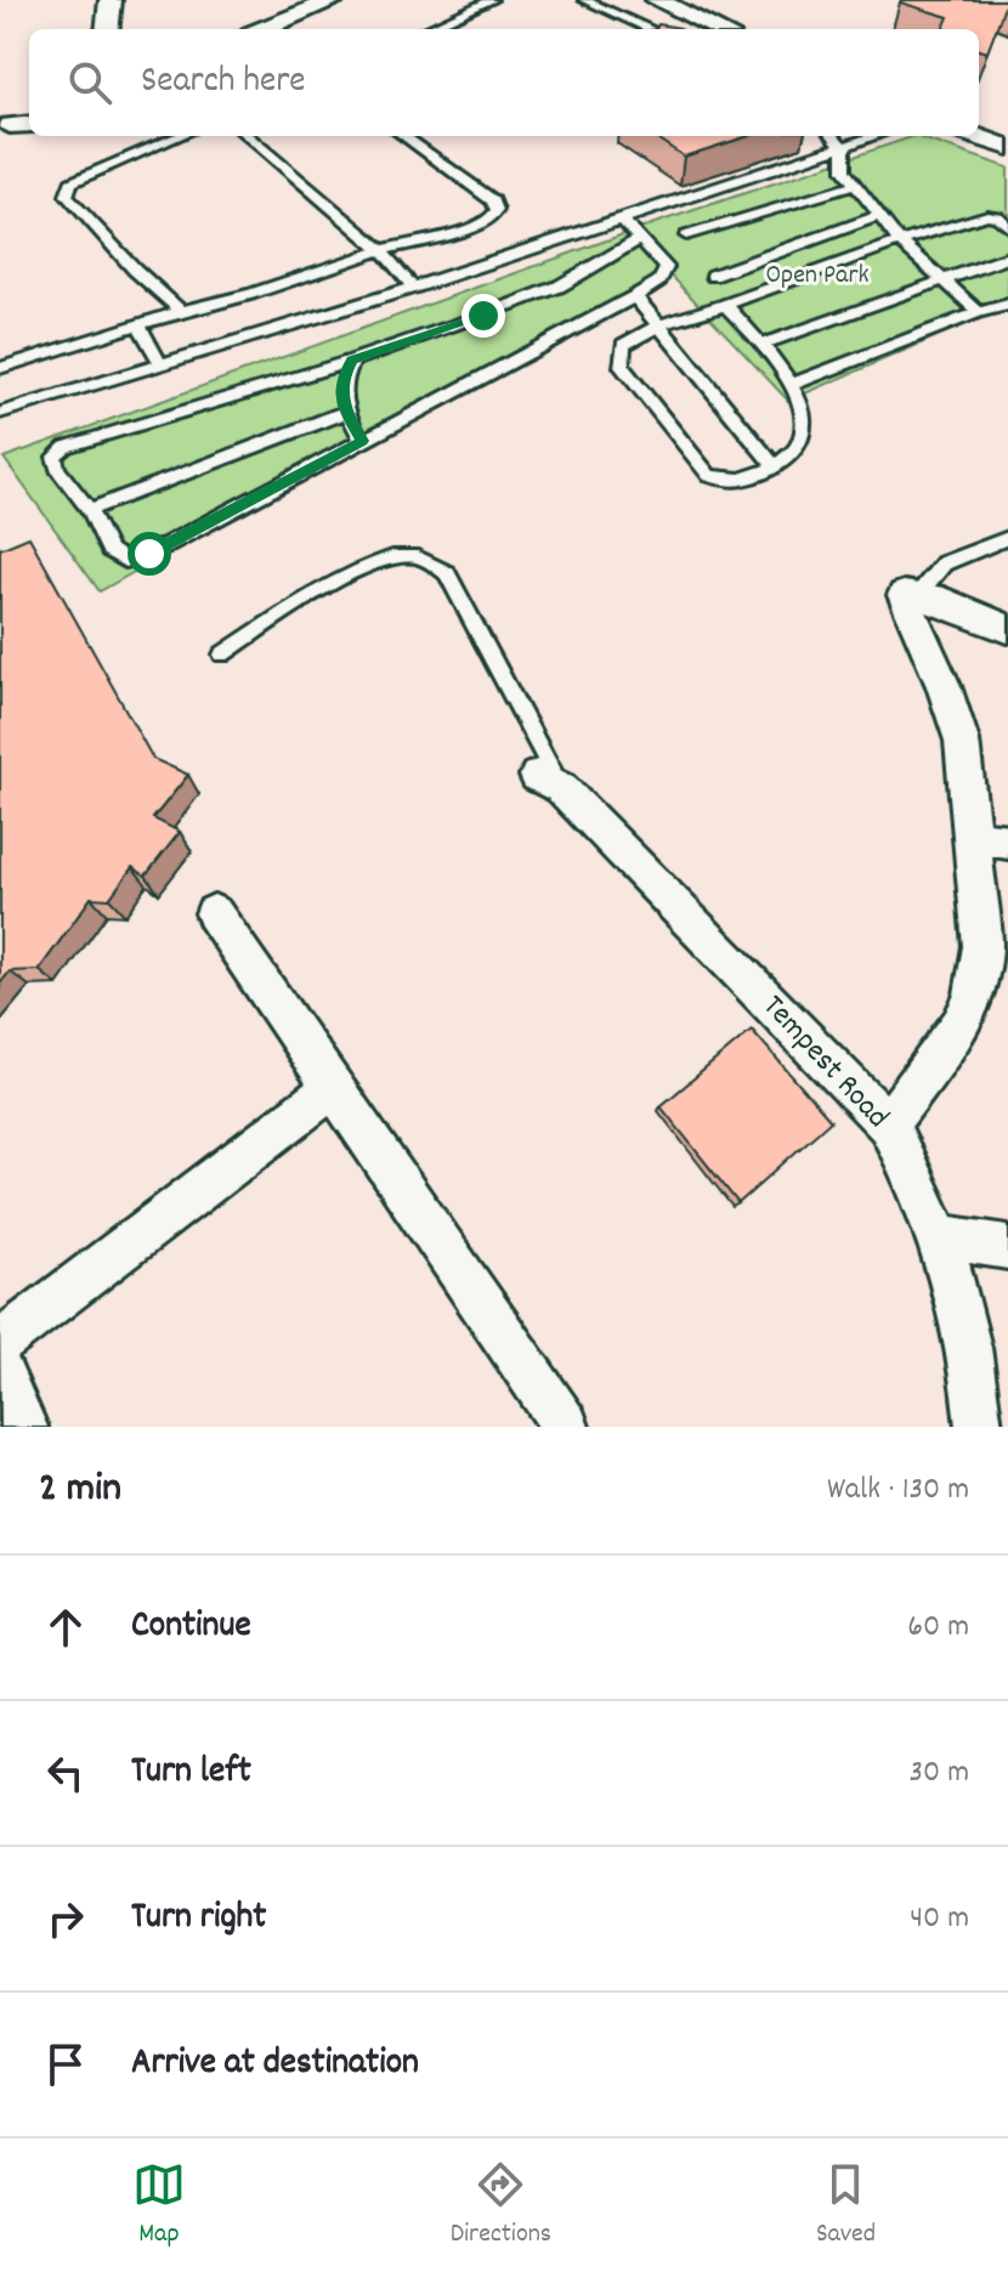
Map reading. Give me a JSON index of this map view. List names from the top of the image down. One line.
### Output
{"streets":{"street":["Tempest Road"]},"parks":["Open Park"],"page":{"search":"Search here","heading":["2 min","Walk · 130 m"],"list":[["Continue","60 m"],["Turn left","30 m"],["Turn right","40 m"],"Arrive at destination"],"nav":["Map","Directions","Saved"]}}
